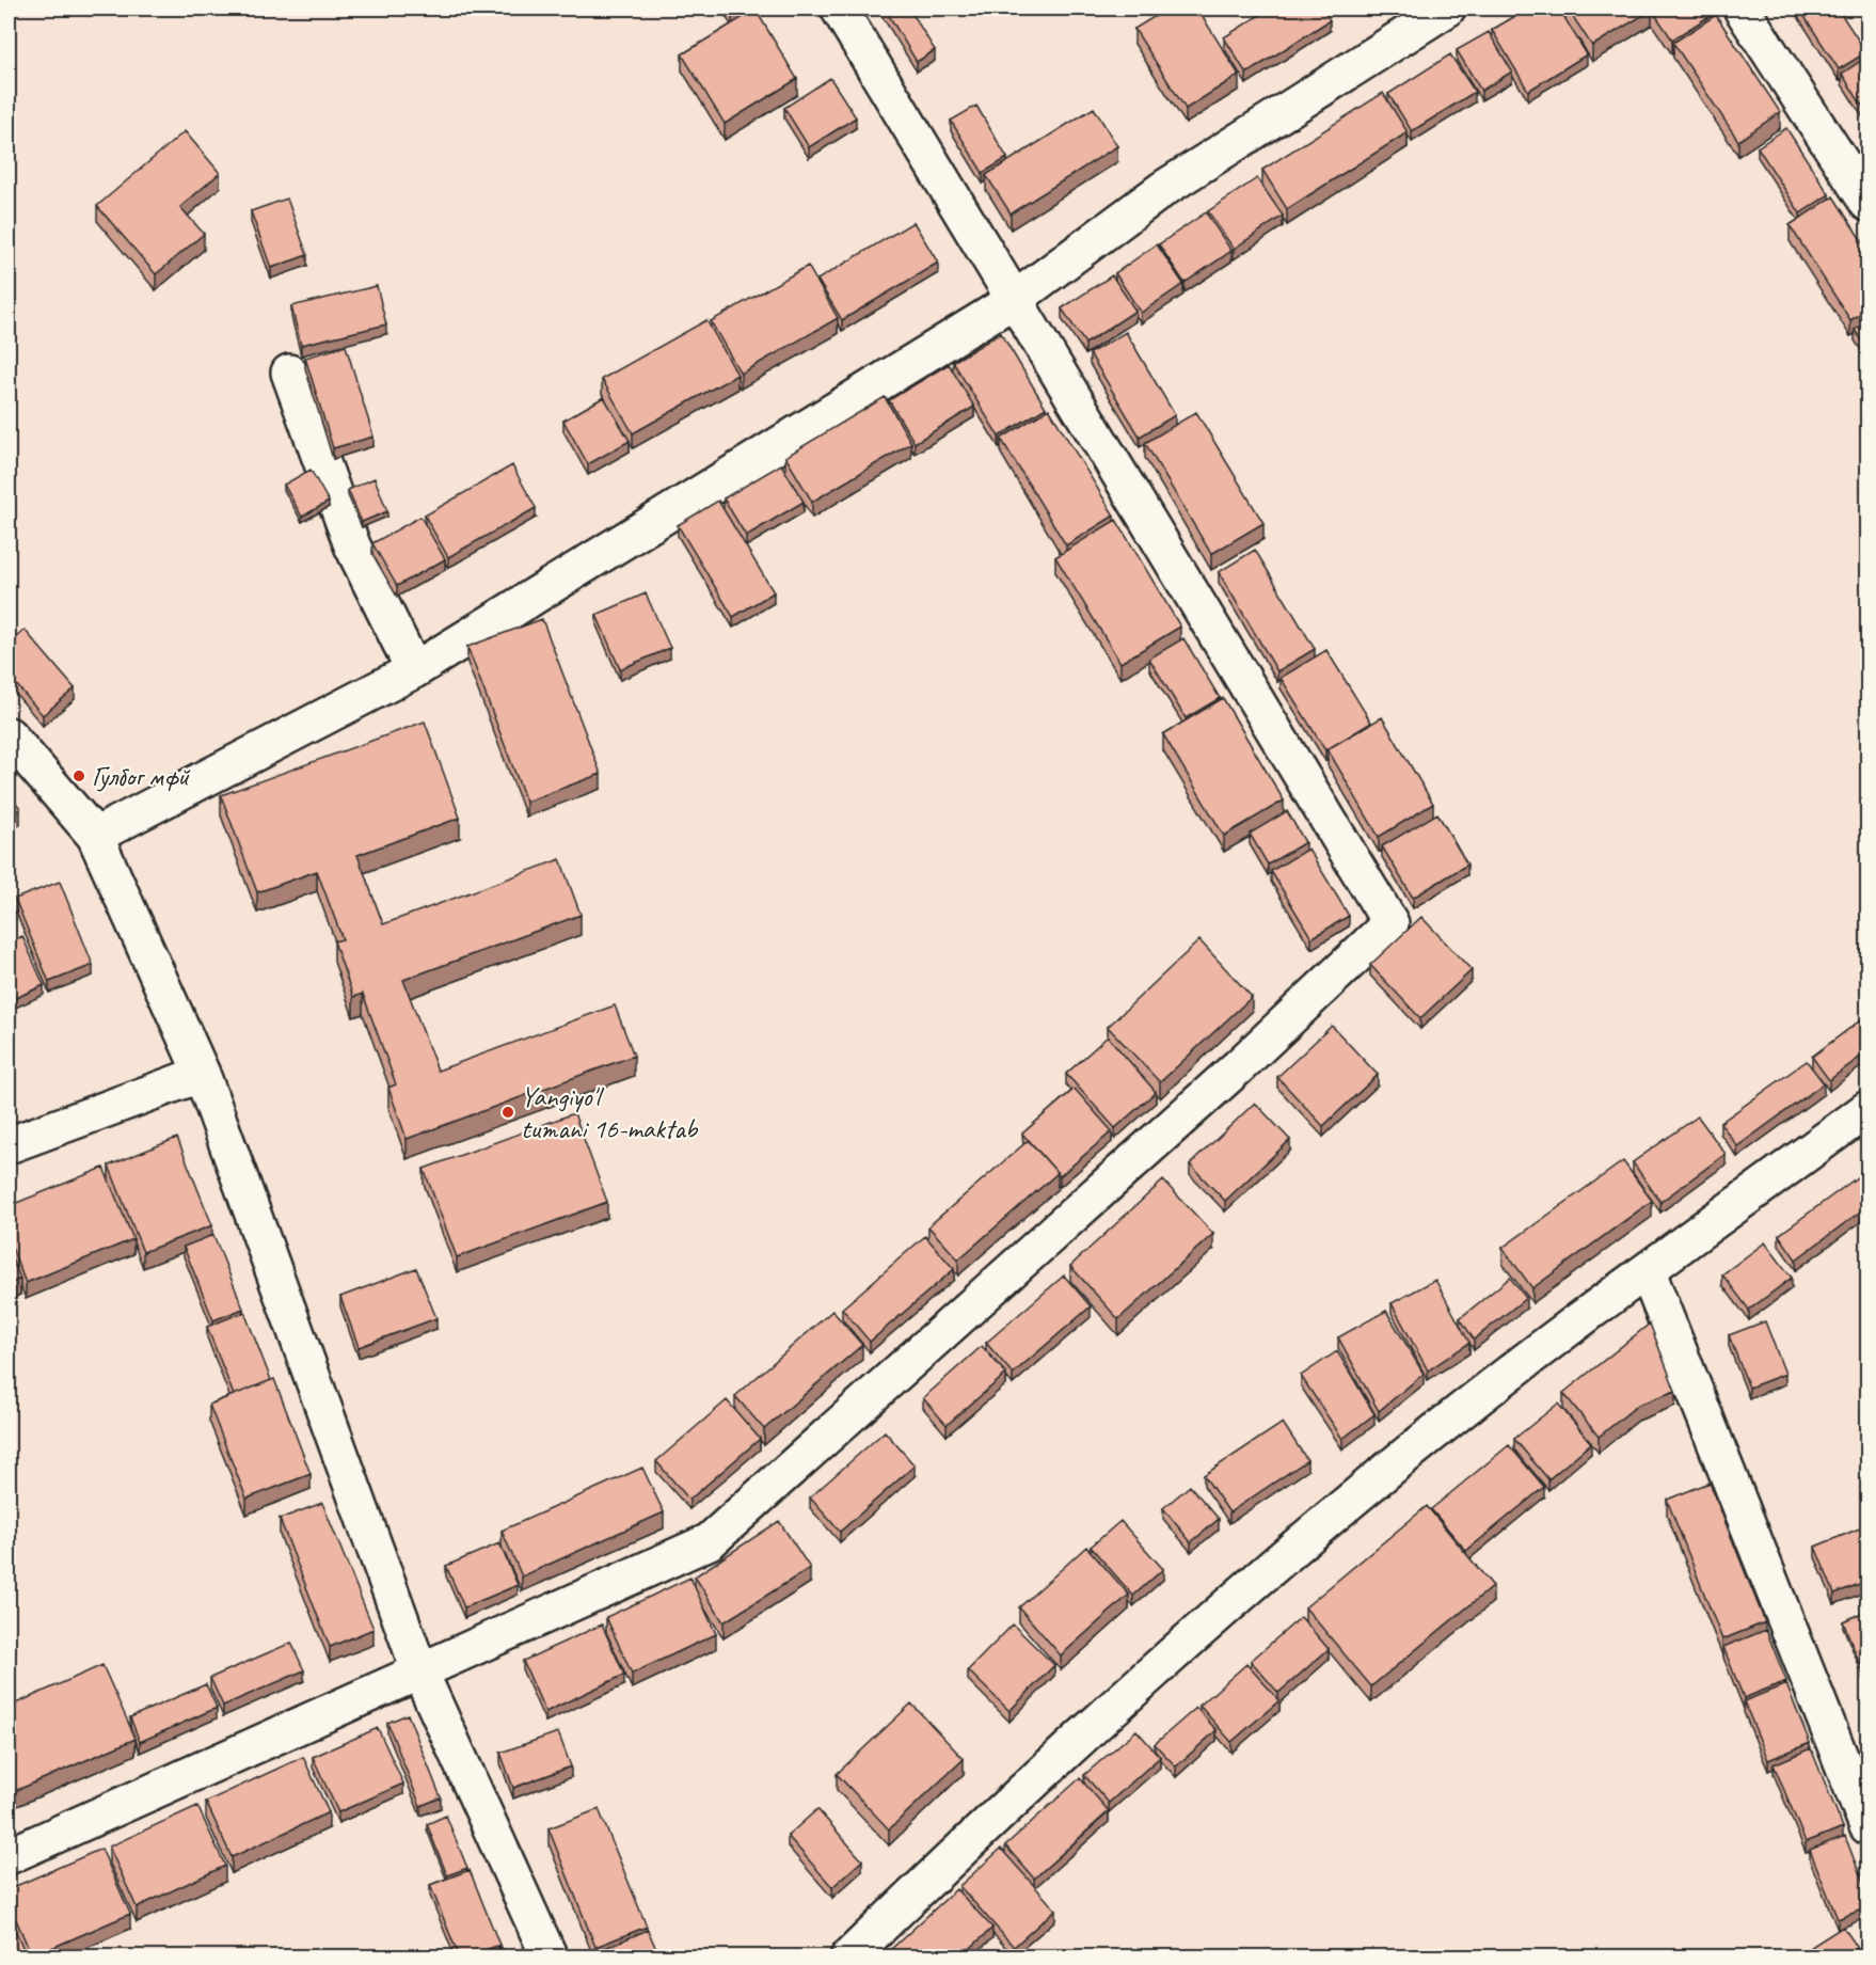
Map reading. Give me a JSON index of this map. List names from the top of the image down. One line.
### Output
{"places":["Гулбог мфй","Yangiyo'l tumani 16-maktab"]}
